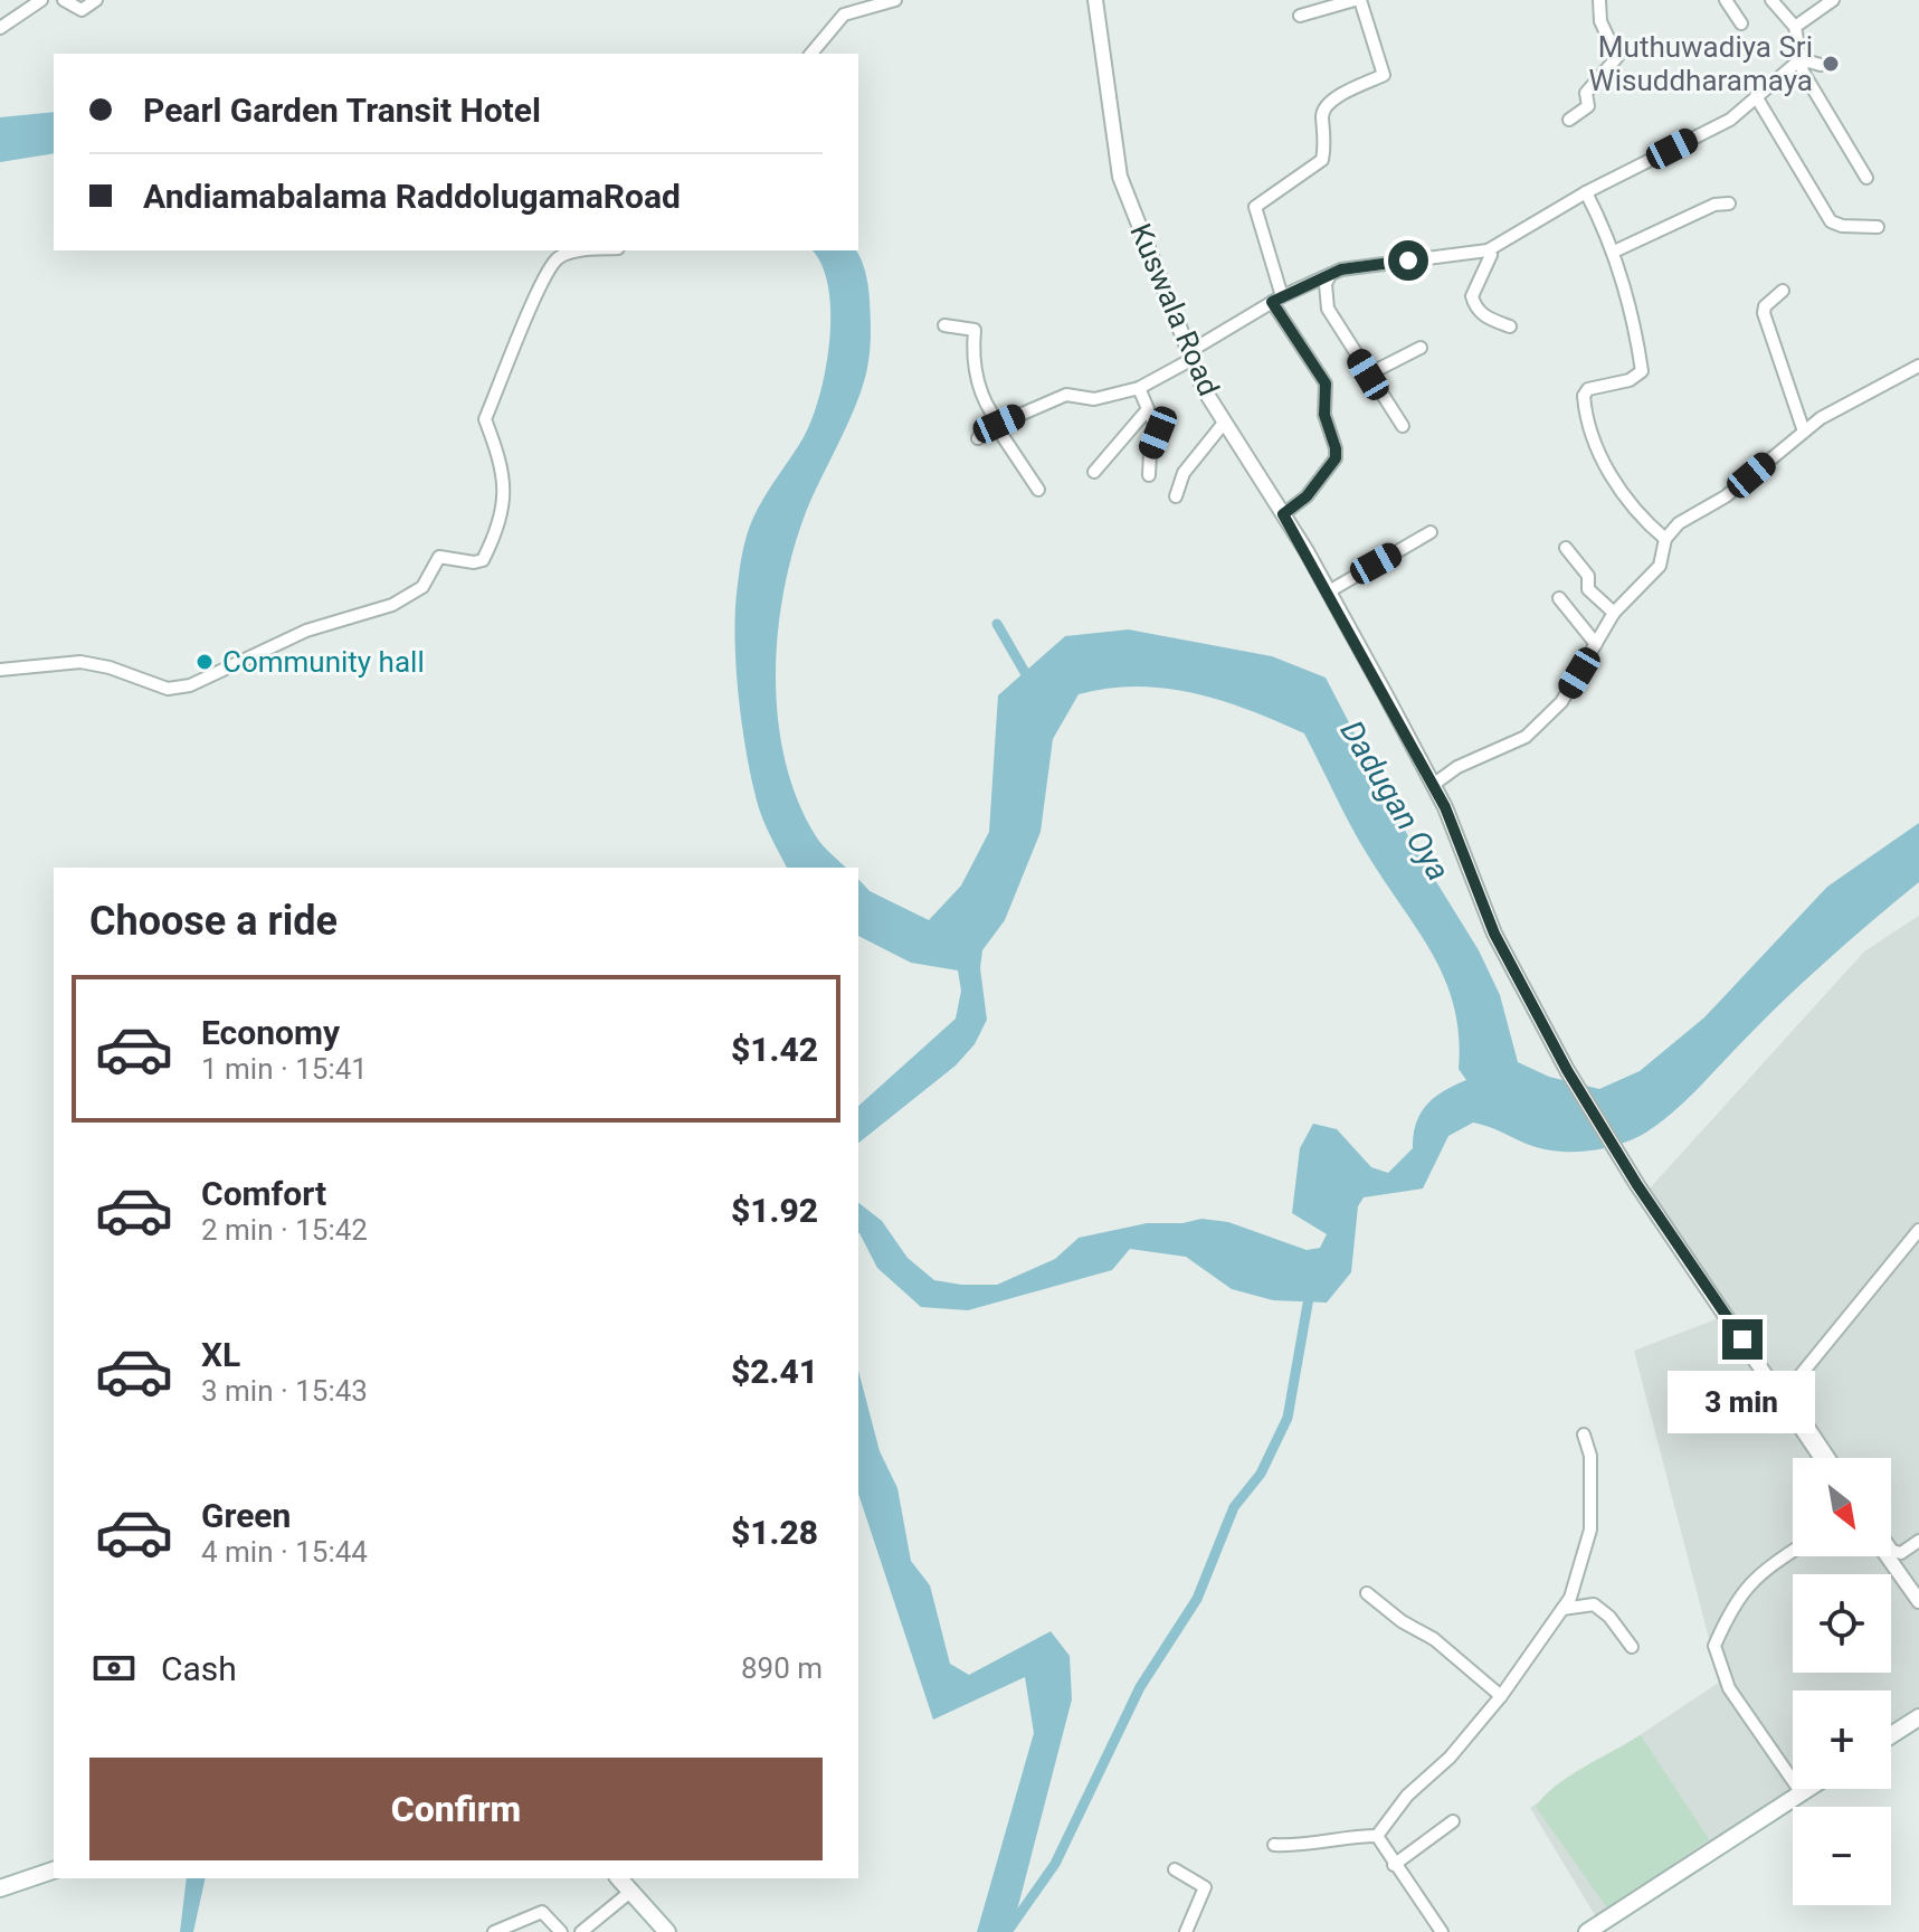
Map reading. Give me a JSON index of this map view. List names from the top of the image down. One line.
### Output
{"streets":{"street":["Kuswala Road"]},"water":["Dadugan Oya"],"places":["Muthuwadiya Sri Wisuddharamaya","Community hall"],"north":"bottom right","page":{"banner":["Pearl Garden Transit Hotel","Andiamabalama RaddolugamaRoad"],"heading":"Choose a ride","list":[{"name":"Economy","note":"1 min · 15:41","value":"$1.42"},{"name":"Comfort","note":"2 min · 15:42","value":"$1.92"},{"name":"XL","note":"3 min · 15:43","value":"$2.41"},{"name":"Green","note":"4 min · 15:44","value":"$1.28"}],"bubble":"3 min","map_buttons":["+","−"],"pay":["Cash","890 m"],"buttons":"Confirm"}}
